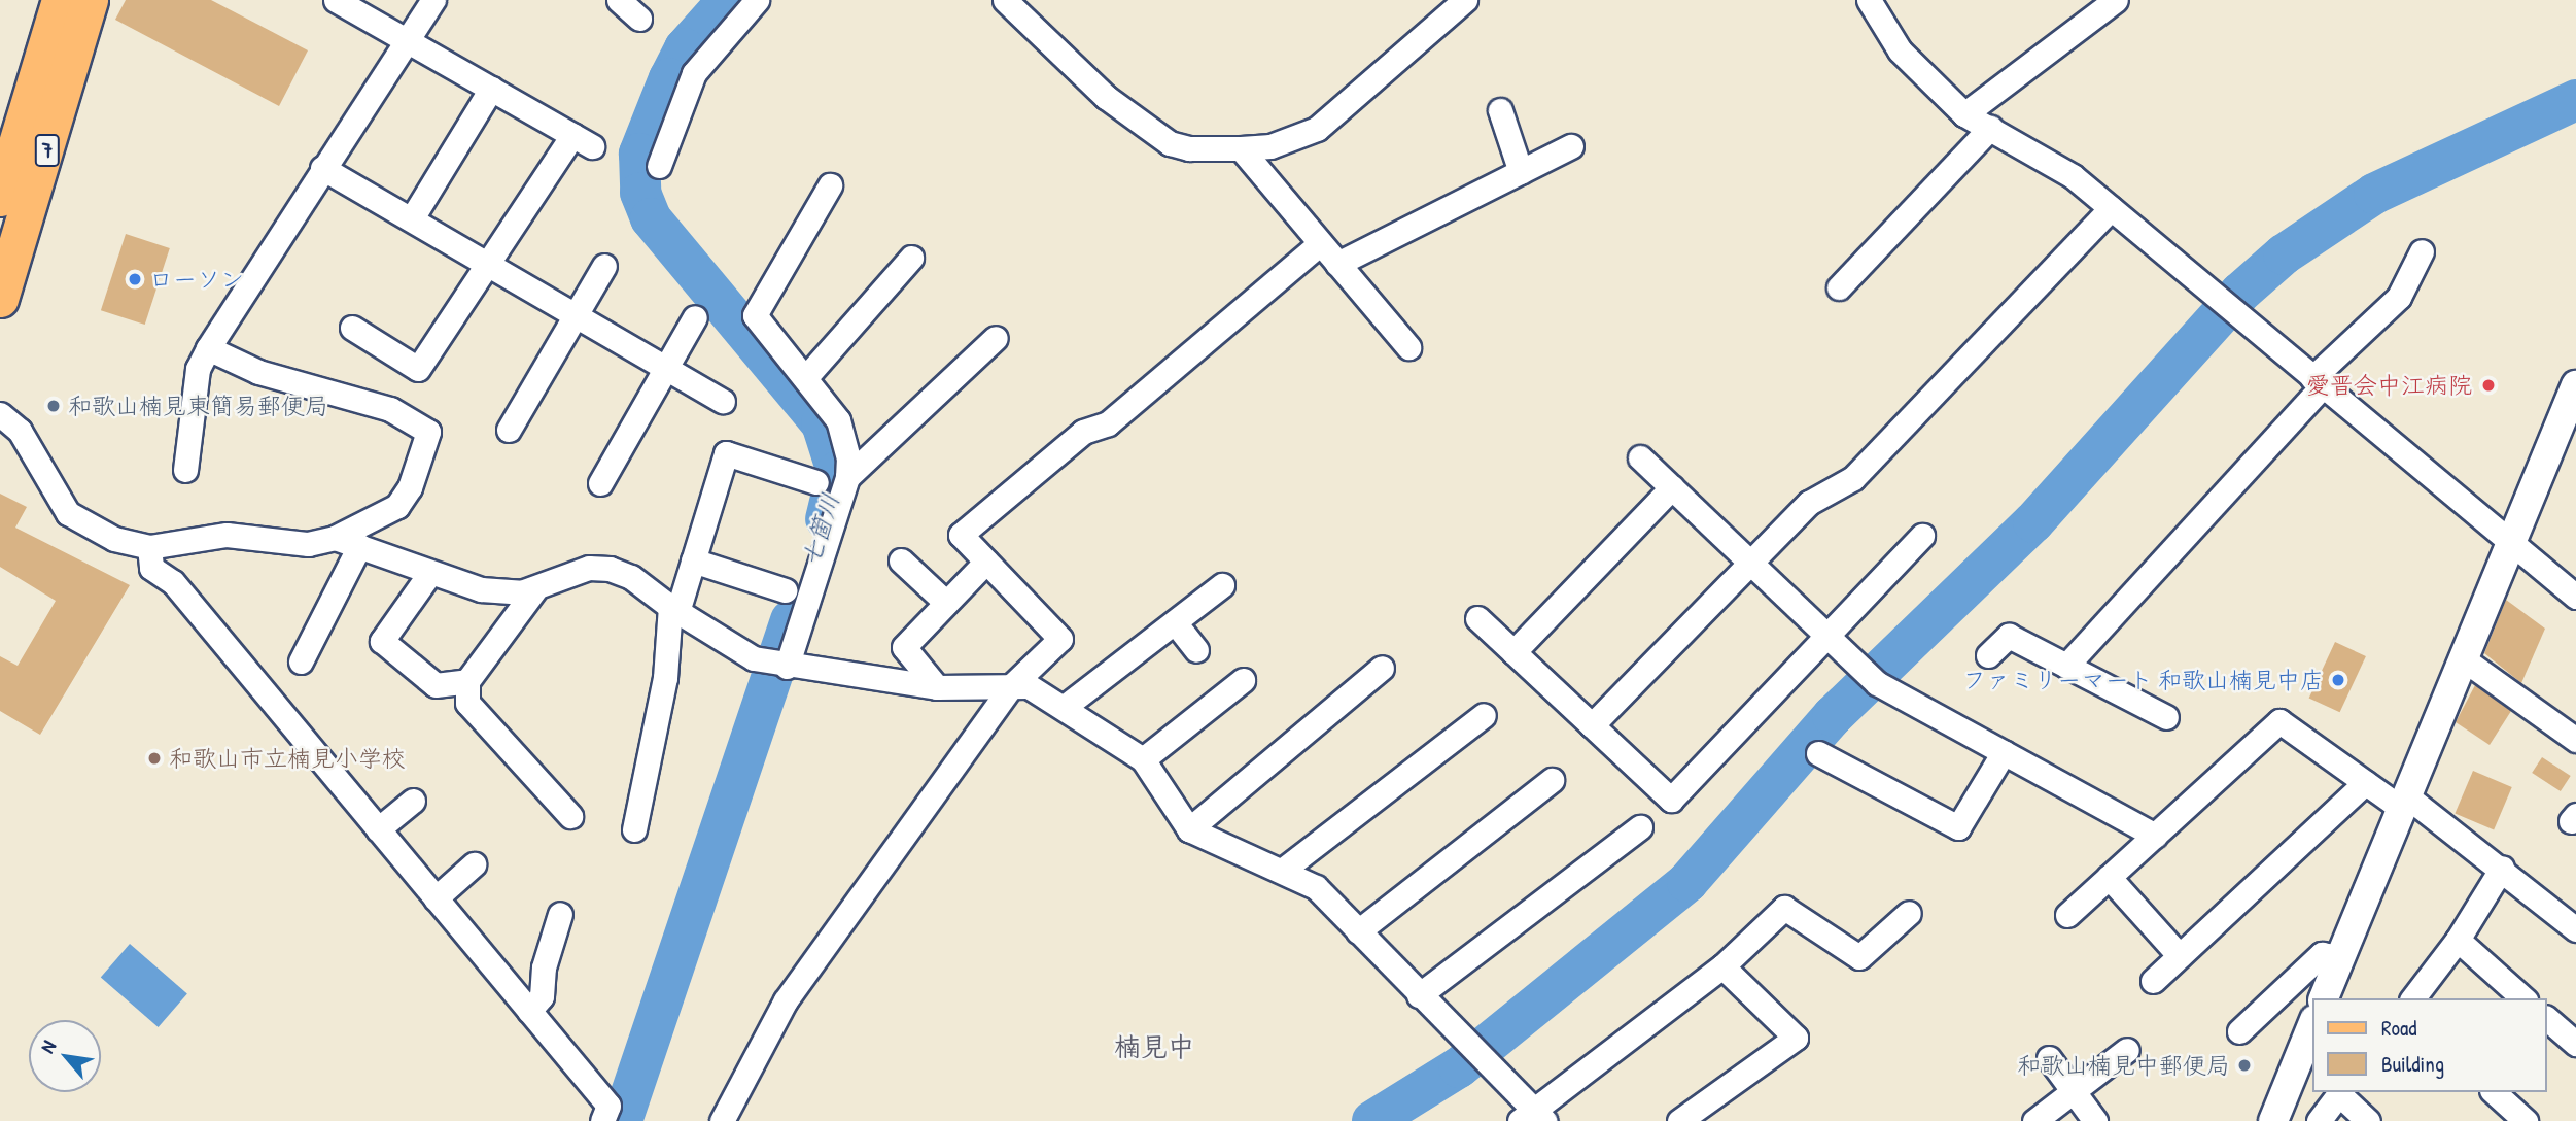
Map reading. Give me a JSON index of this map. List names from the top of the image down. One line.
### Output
{"streets":{"main road":["7"]},"districts":["楠見中"],"water":["七箇川"],"places":["ローソン","愛晋会中江病院","和歌山楠見東簡易郵便局","ファミリーマート 和歌山楠見中店","和歌山市立楠見小学校","和歌山楠見中郵便局"],"legend":["Road","Building"],"north":"top left"}
